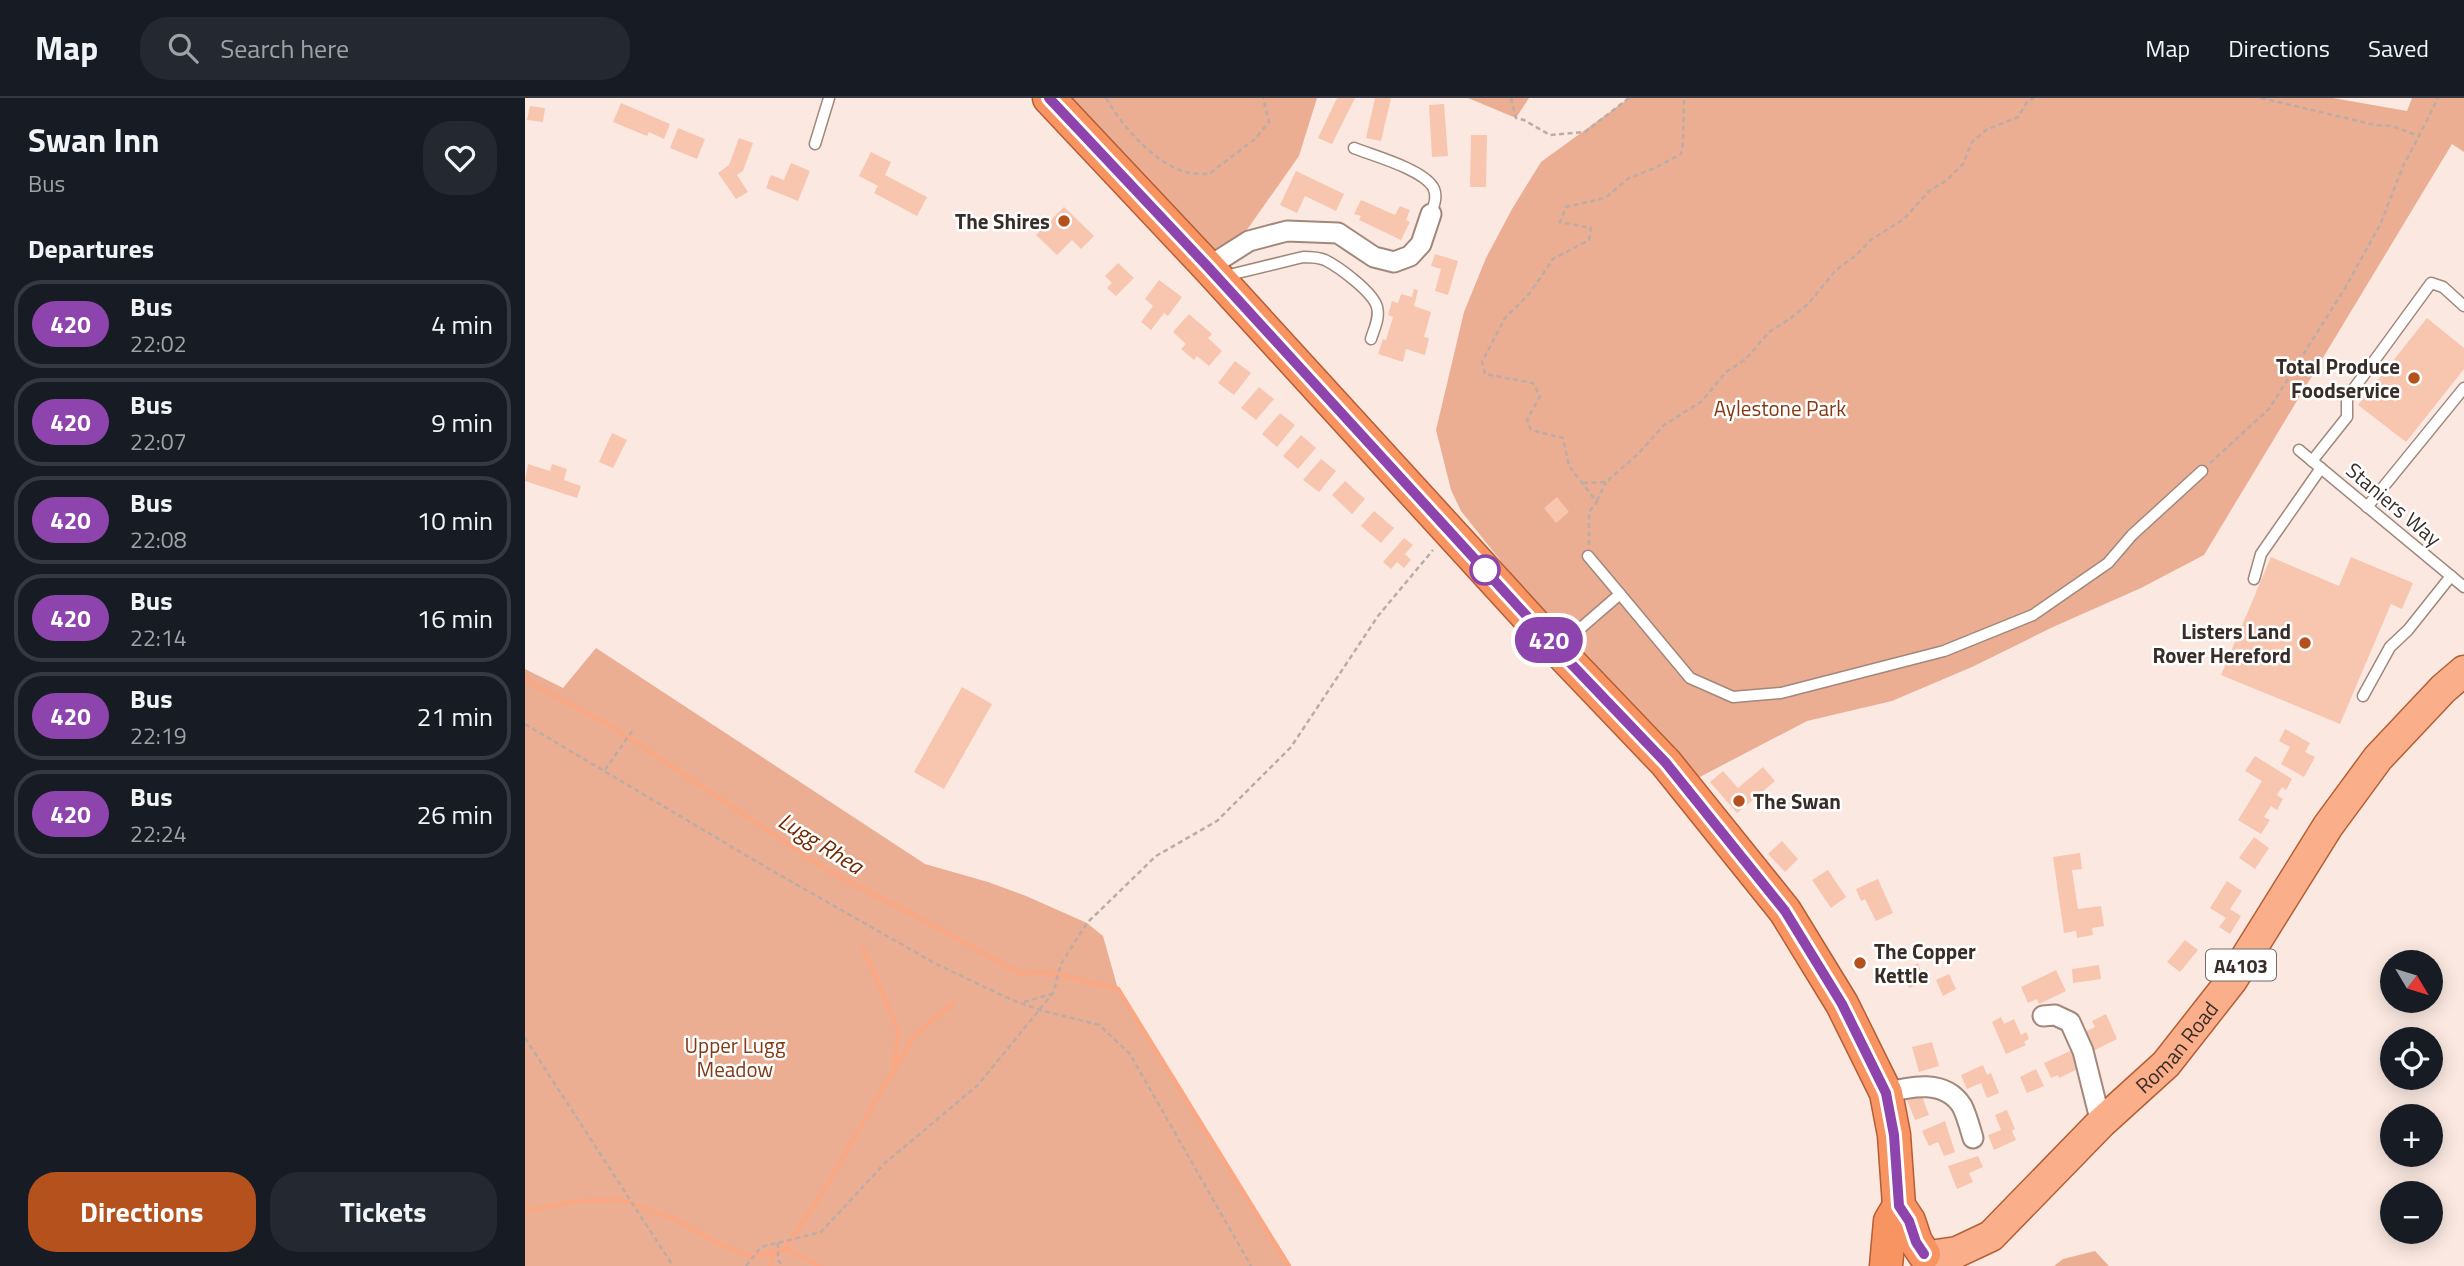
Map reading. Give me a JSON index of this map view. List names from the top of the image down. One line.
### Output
{"streets":{"highway":["A4103"],"main road":["Roman Road"],"lane":["Staniers Way"]},"crossings":[["A4103","Roman Road"]],"water":["Lugg Rhea"],"parks":["Aylestone Park","Upper Lugg Meadow"],"places":["The Shires","Total Produce Foodservice","Listers Land Rover Hereford","The Swan","The Copper Kettle"],"lines":["bus line 420"],"north":"bottom right","page":{"header":"Map","search":"Search here","nav":["Map","Directions","Saved"],"heading":[["Swan Inn","Bus"],"Departures"],"on_map":"420","list":[{"mark":"420","name":"Bus","note":"22:02","value":"4 min"},{"mark":"420","name":"Bus","note":"22:07","value":"9 min"},{"mark":"420","name":"Bus","note":"22:08","value":"10 min"},{"mark":"420","name":"Bus","note":"22:14","value":"16 min"},{"mark":"420","name":"Bus","note":"22:19","value":"21 min"},{"mark":"420","name":"Bus","note":"22:24","value":"26 min"}],"map_buttons":["+","−"],"buttons":["Directions","Tickets"]}}
